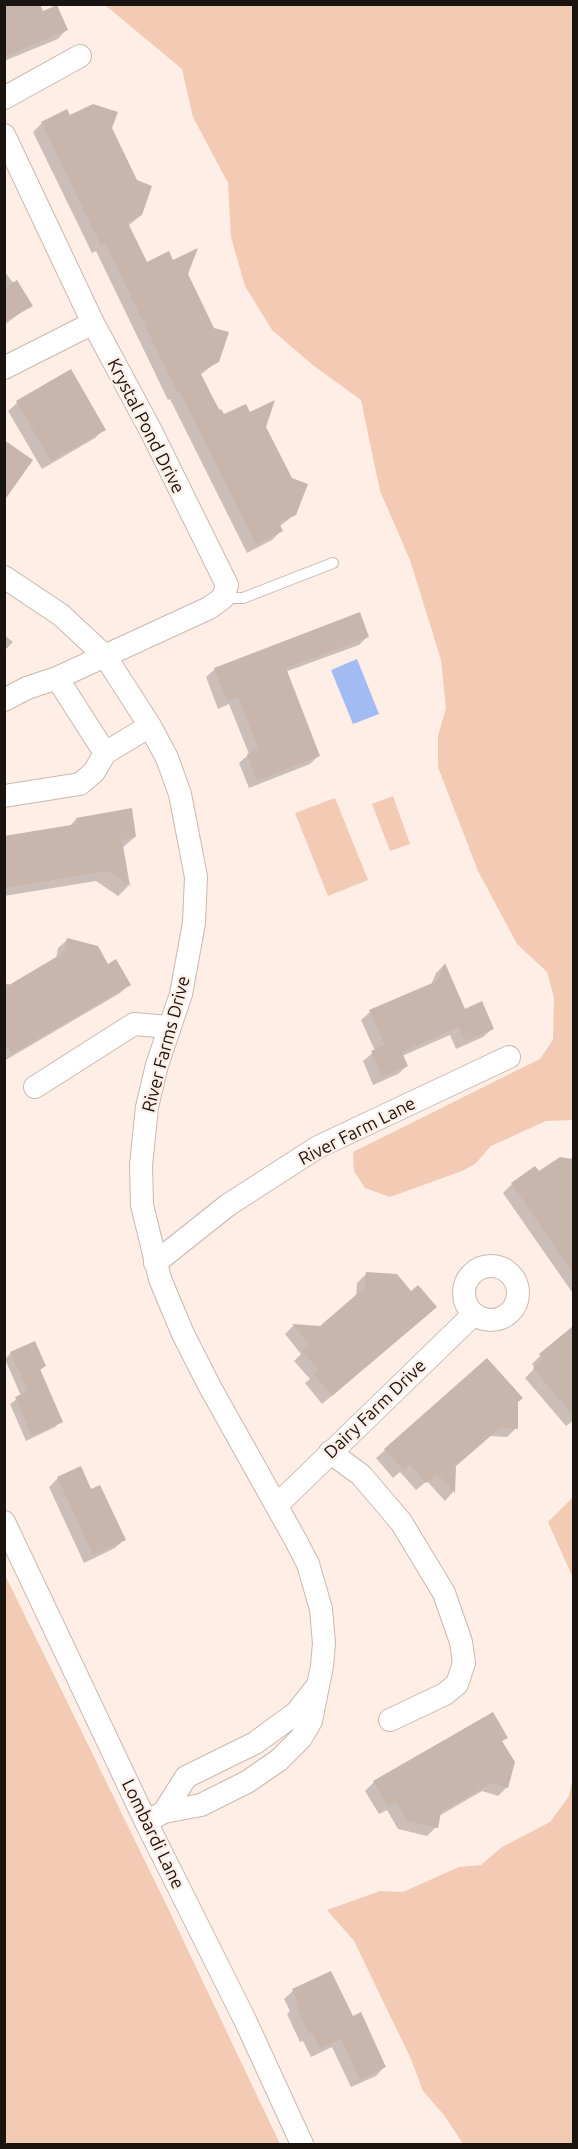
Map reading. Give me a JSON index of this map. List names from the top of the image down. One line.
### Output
{"streets":{"street":["Krystal Pond Drive","River Farms Drive","River Farm Lane","Dairy Farm Drive","Lombardi Lane"]},"crossings":[["River Farms Drive","River Farm Lane"],["River Farms Drive","Dairy Farm Drive"],["River Farms Drive","Lombardi Lane"]]}
